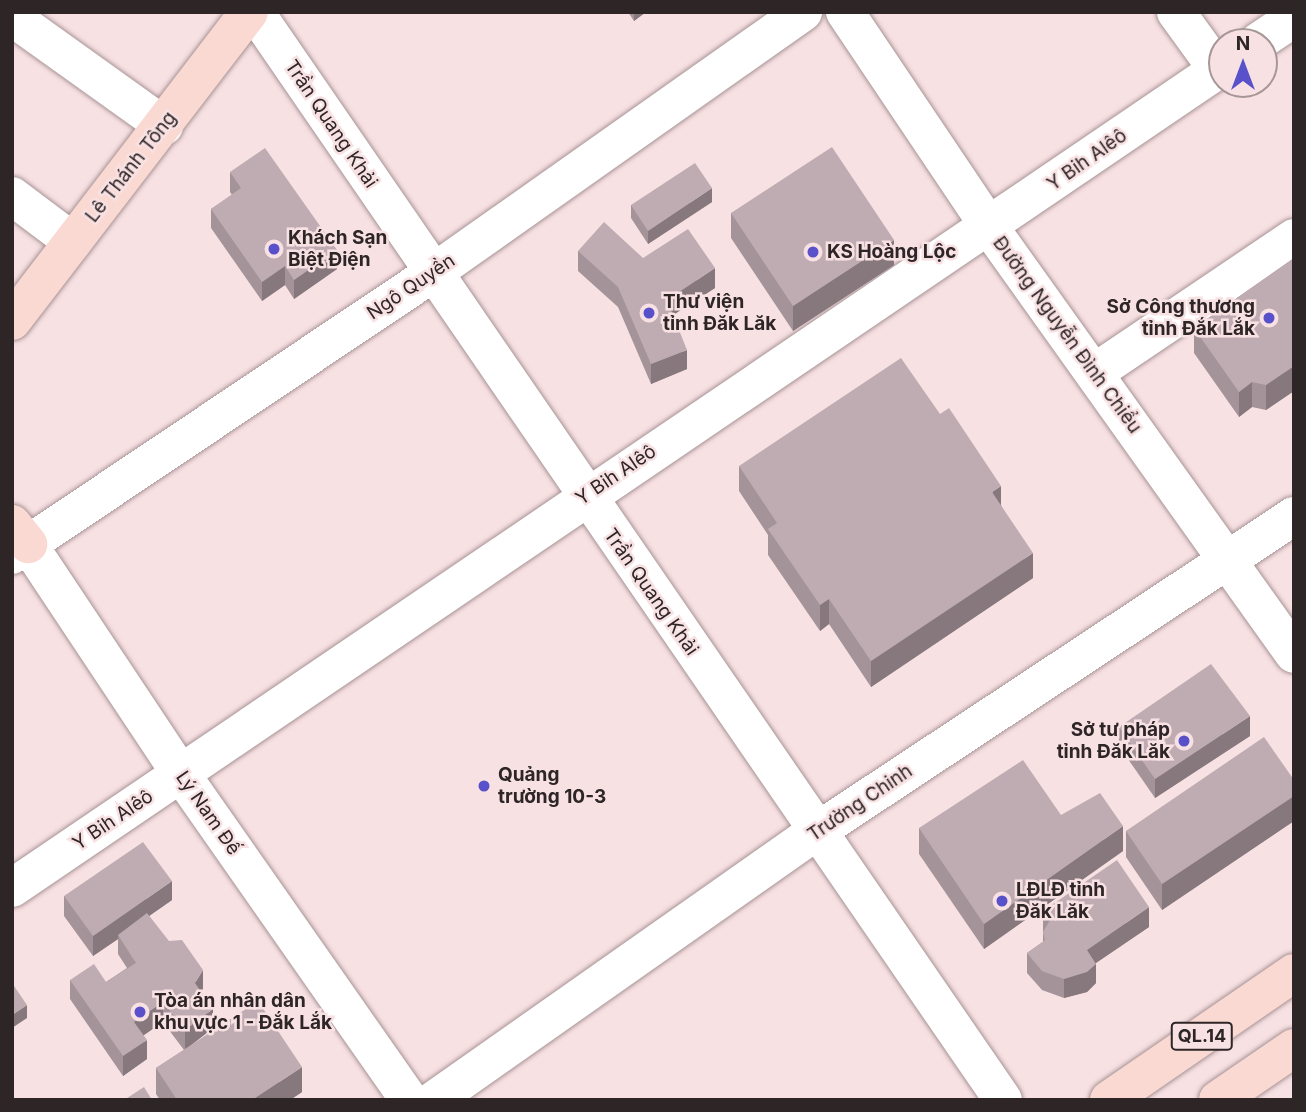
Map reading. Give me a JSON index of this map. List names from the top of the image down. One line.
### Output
{"streets":{"main road":["Lê Thánh Tông","QL.14"],"street":["Trần Quang Khải","Y Bih Alêô","Ngô Quyền","Đường Nguyễn Đình Chiểu","Trường Chinh","Lý Nam Đế"]},"crossings":[["Trần Quang Khải","Y Bih Alêô"],["Trần Quang Khải","Ngô Quyền"],["Trần Quang Khải","Trường Chinh"],["Y Bih Alêô","Đường Nguyễn Đình Chiểu"],["Y Bih Alêô","Lý Nam Đế"],["Ngô Quyền","Lý Nam Đế"],["Đường Nguyễn Đình Chiểu","Trường Chinh"]],"places":["Khách Sạn Biệt Điện","KS Hoàng Lộc","Thư viện tỉnh Đăk Lăk","Sở Công thương tỉnh Đắk Lắk","Sở tư pháp tỉnh Đăk Lăk","Quảng trường 10-3","LĐLĐ tỉnh Đăk Lăk","Tòa án nhân dân khu vực 1 - Đắk Lắk"],"north":"top"}
